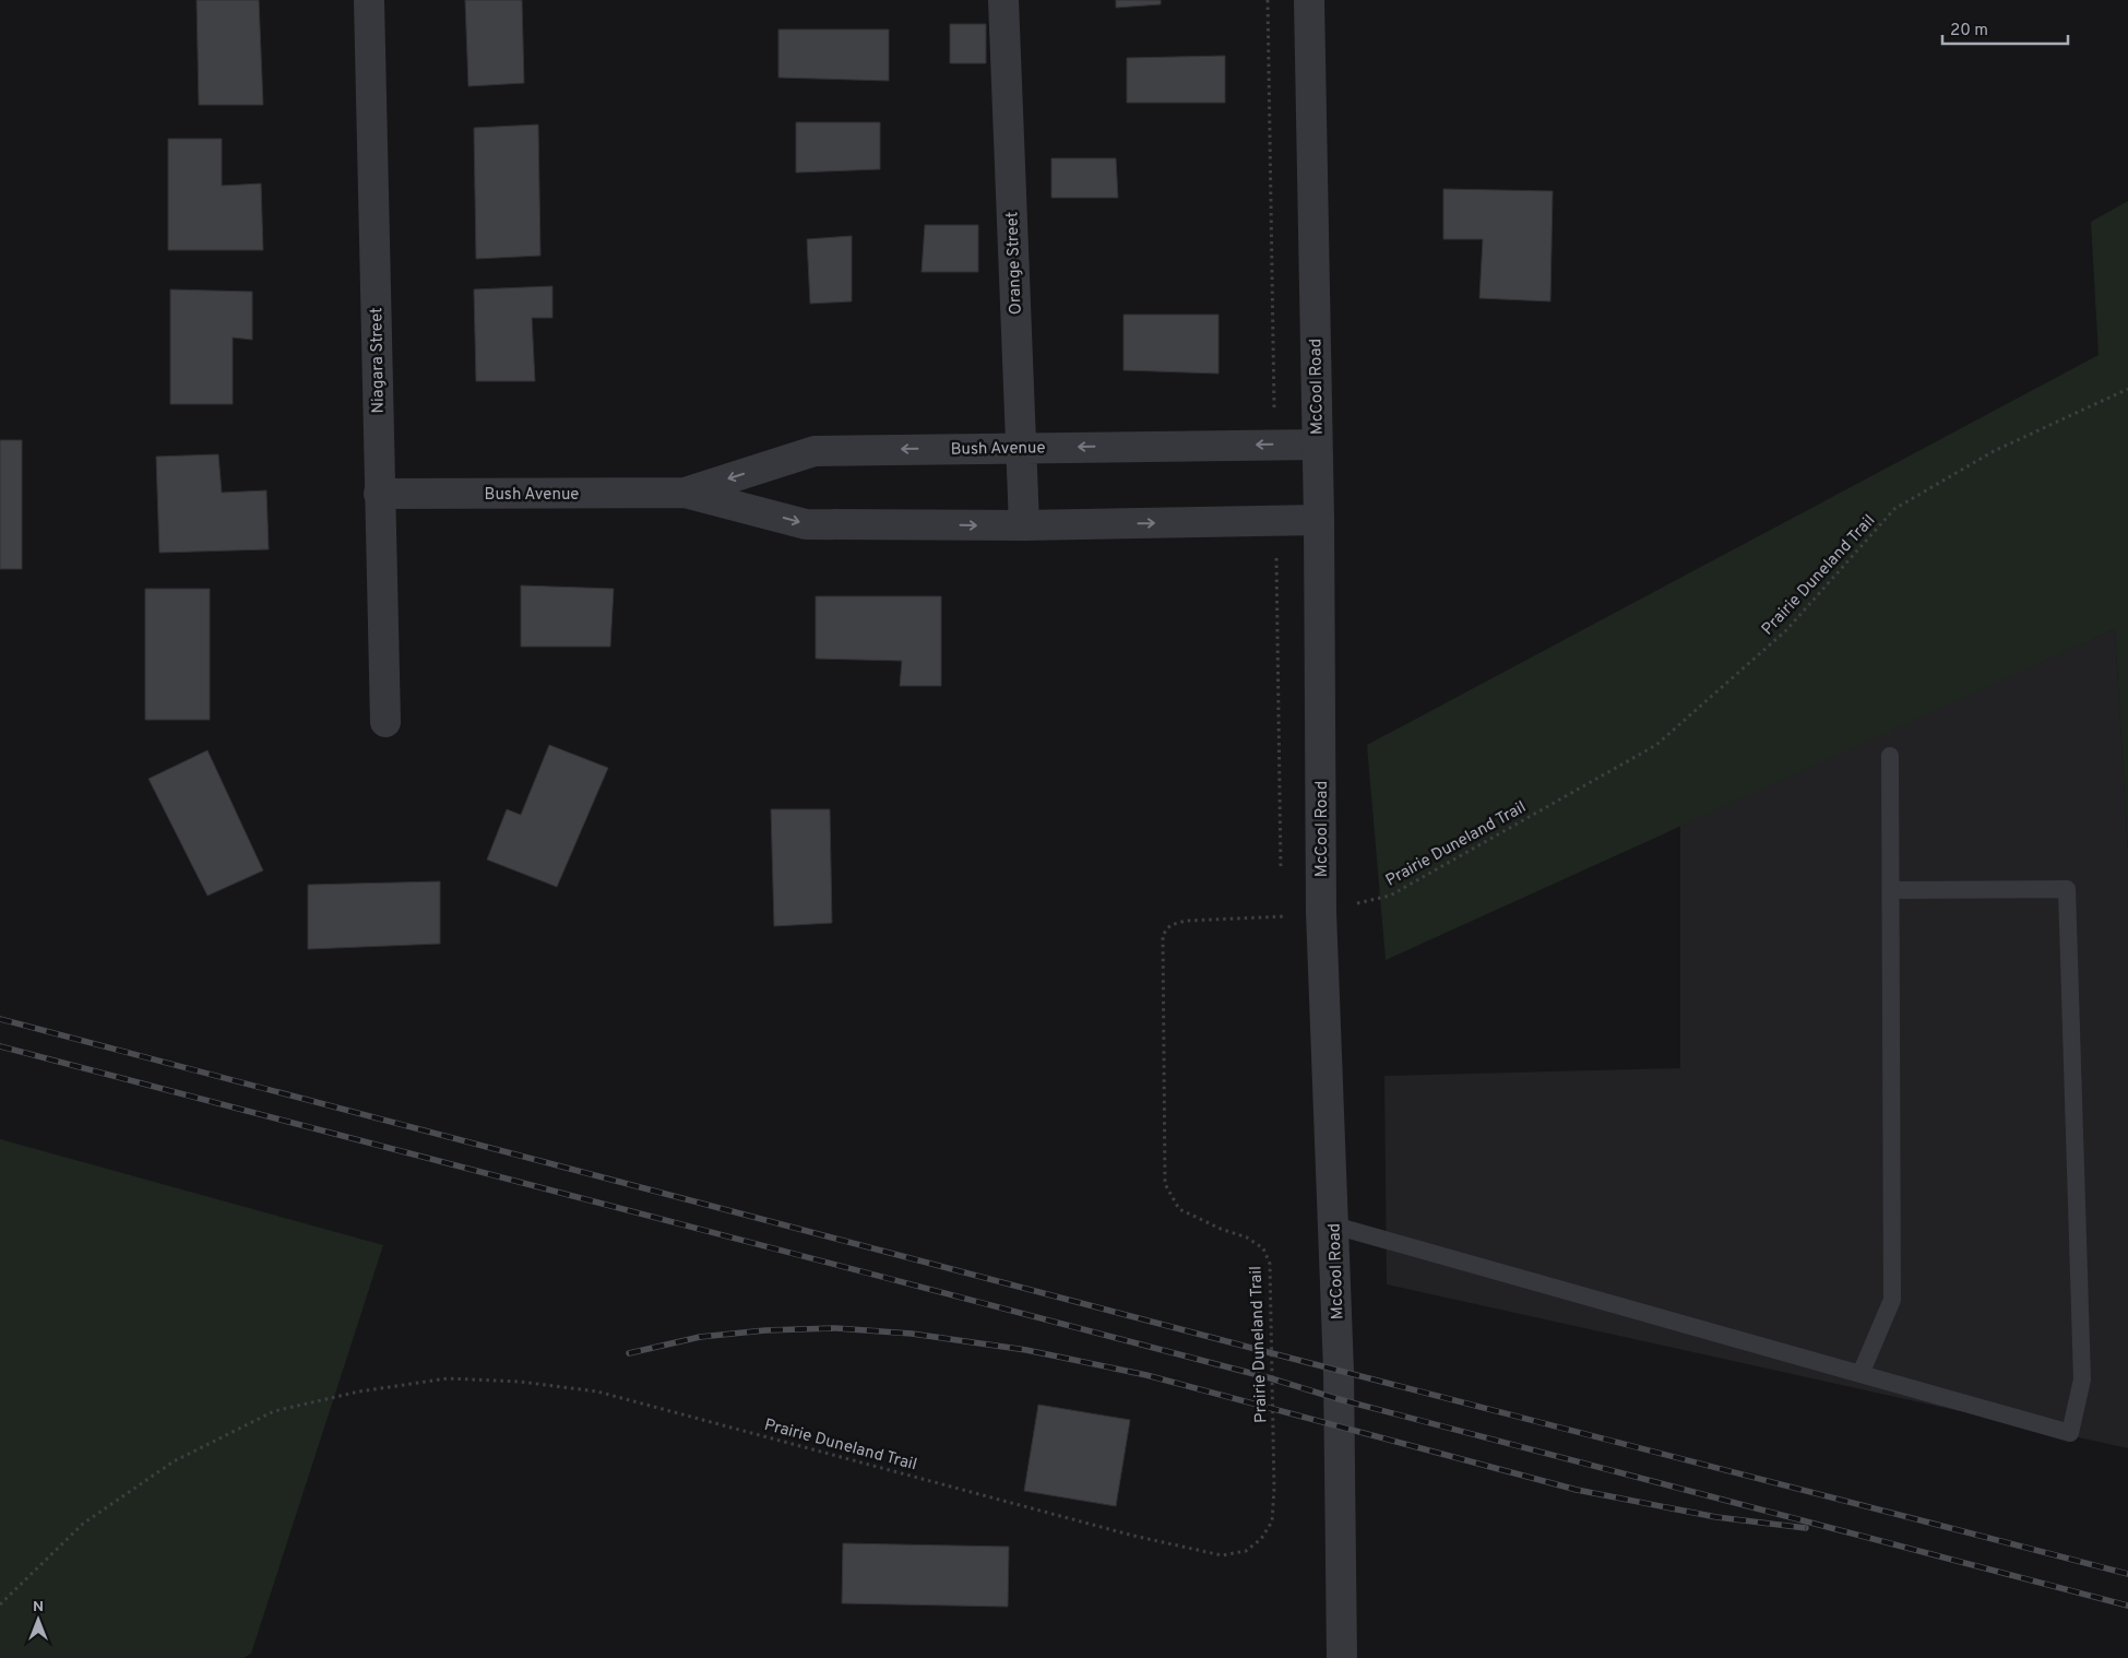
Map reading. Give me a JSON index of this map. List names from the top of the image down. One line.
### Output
{"streets":{"street":["Orange Street","Niagara Street","McCool Road","Bush Avenue"],"path":["Prairie Duneland Trail"]},"crossings":[["Orange Street","Bush Avenue"],["Niagara Street","Bush Avenue"],["McCool Road","Bush Avenue"],["McCool Road","Prairie Duneland Trail"]],"scale_bar":"20 m","north":"top"}
